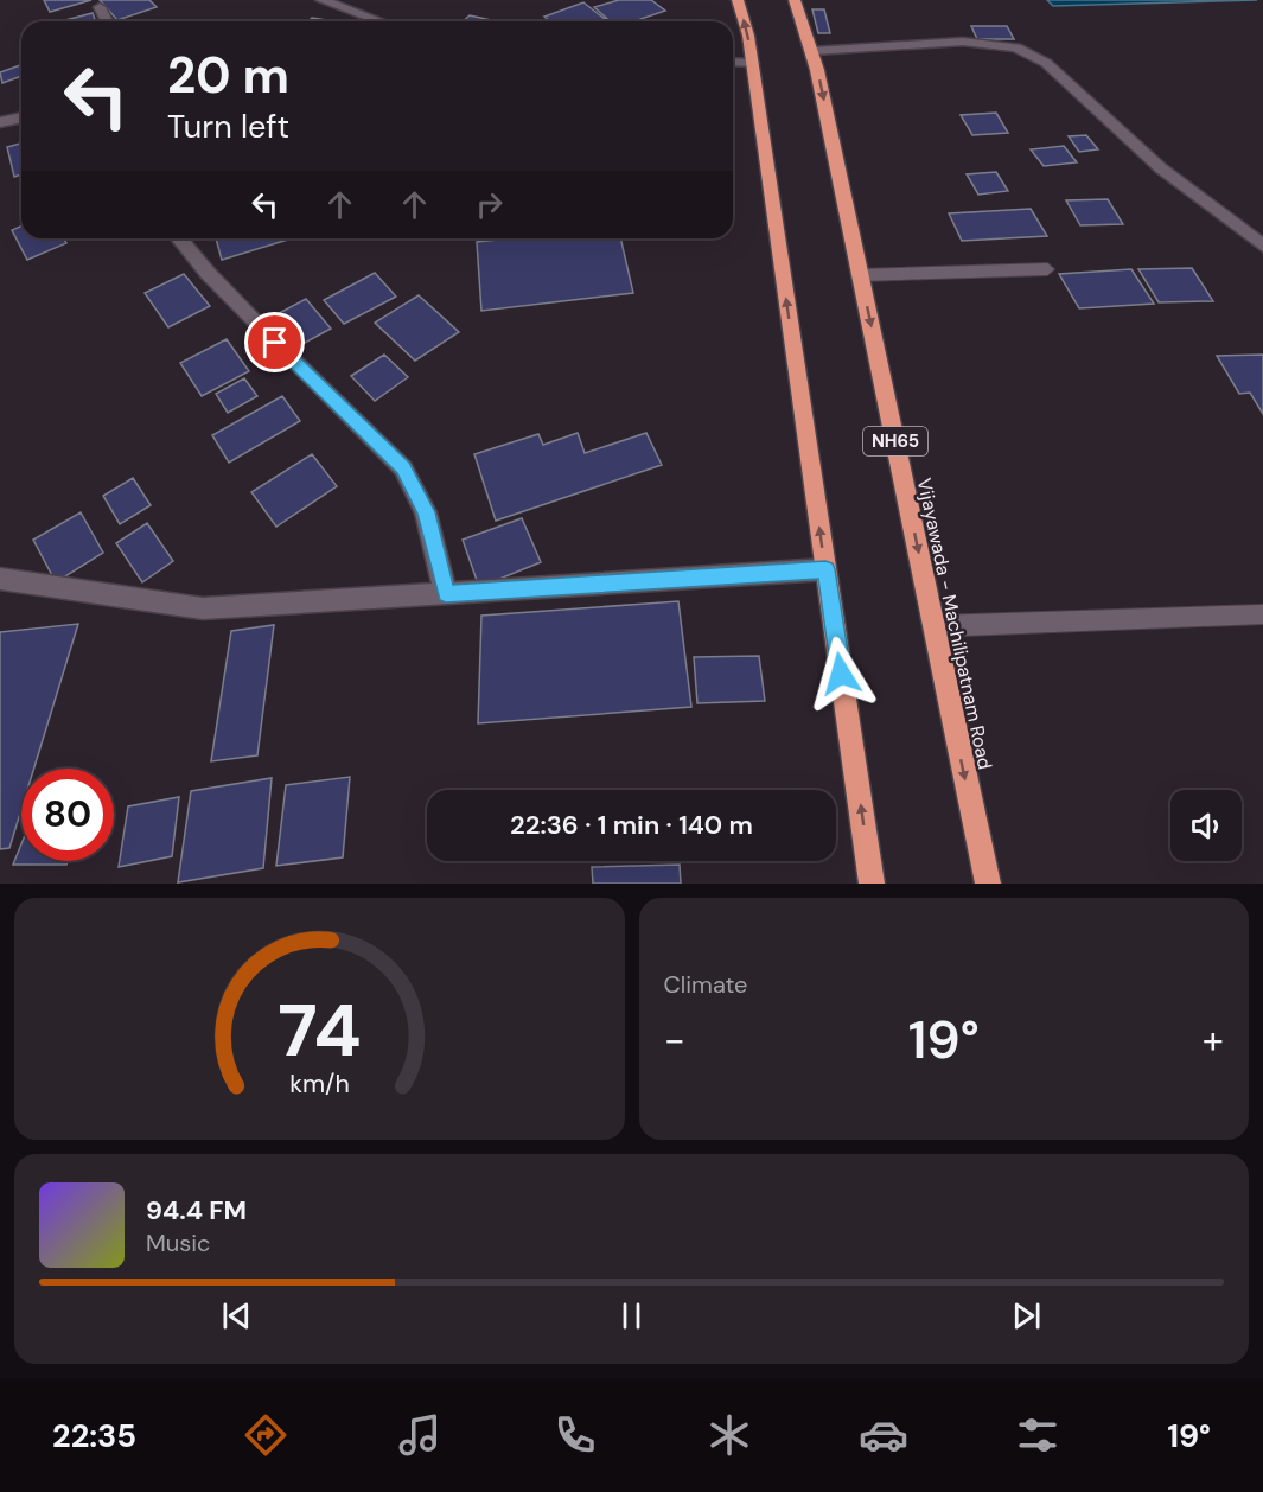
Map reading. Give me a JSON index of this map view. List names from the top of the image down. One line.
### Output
{"streets":{"highway":["NH65","Vijayawada - Machilipatnam Road"]},"page":{"turn":["20 m","Turn left"],"limit":"80","trip":"22:36 · 1 min · 140 m","tile":"Climate","heat":["−","19°","+"],"song":["94.4 FM","Music"],"tabs":["22:35","19°"],"gauge":["74","km/h"]}}
